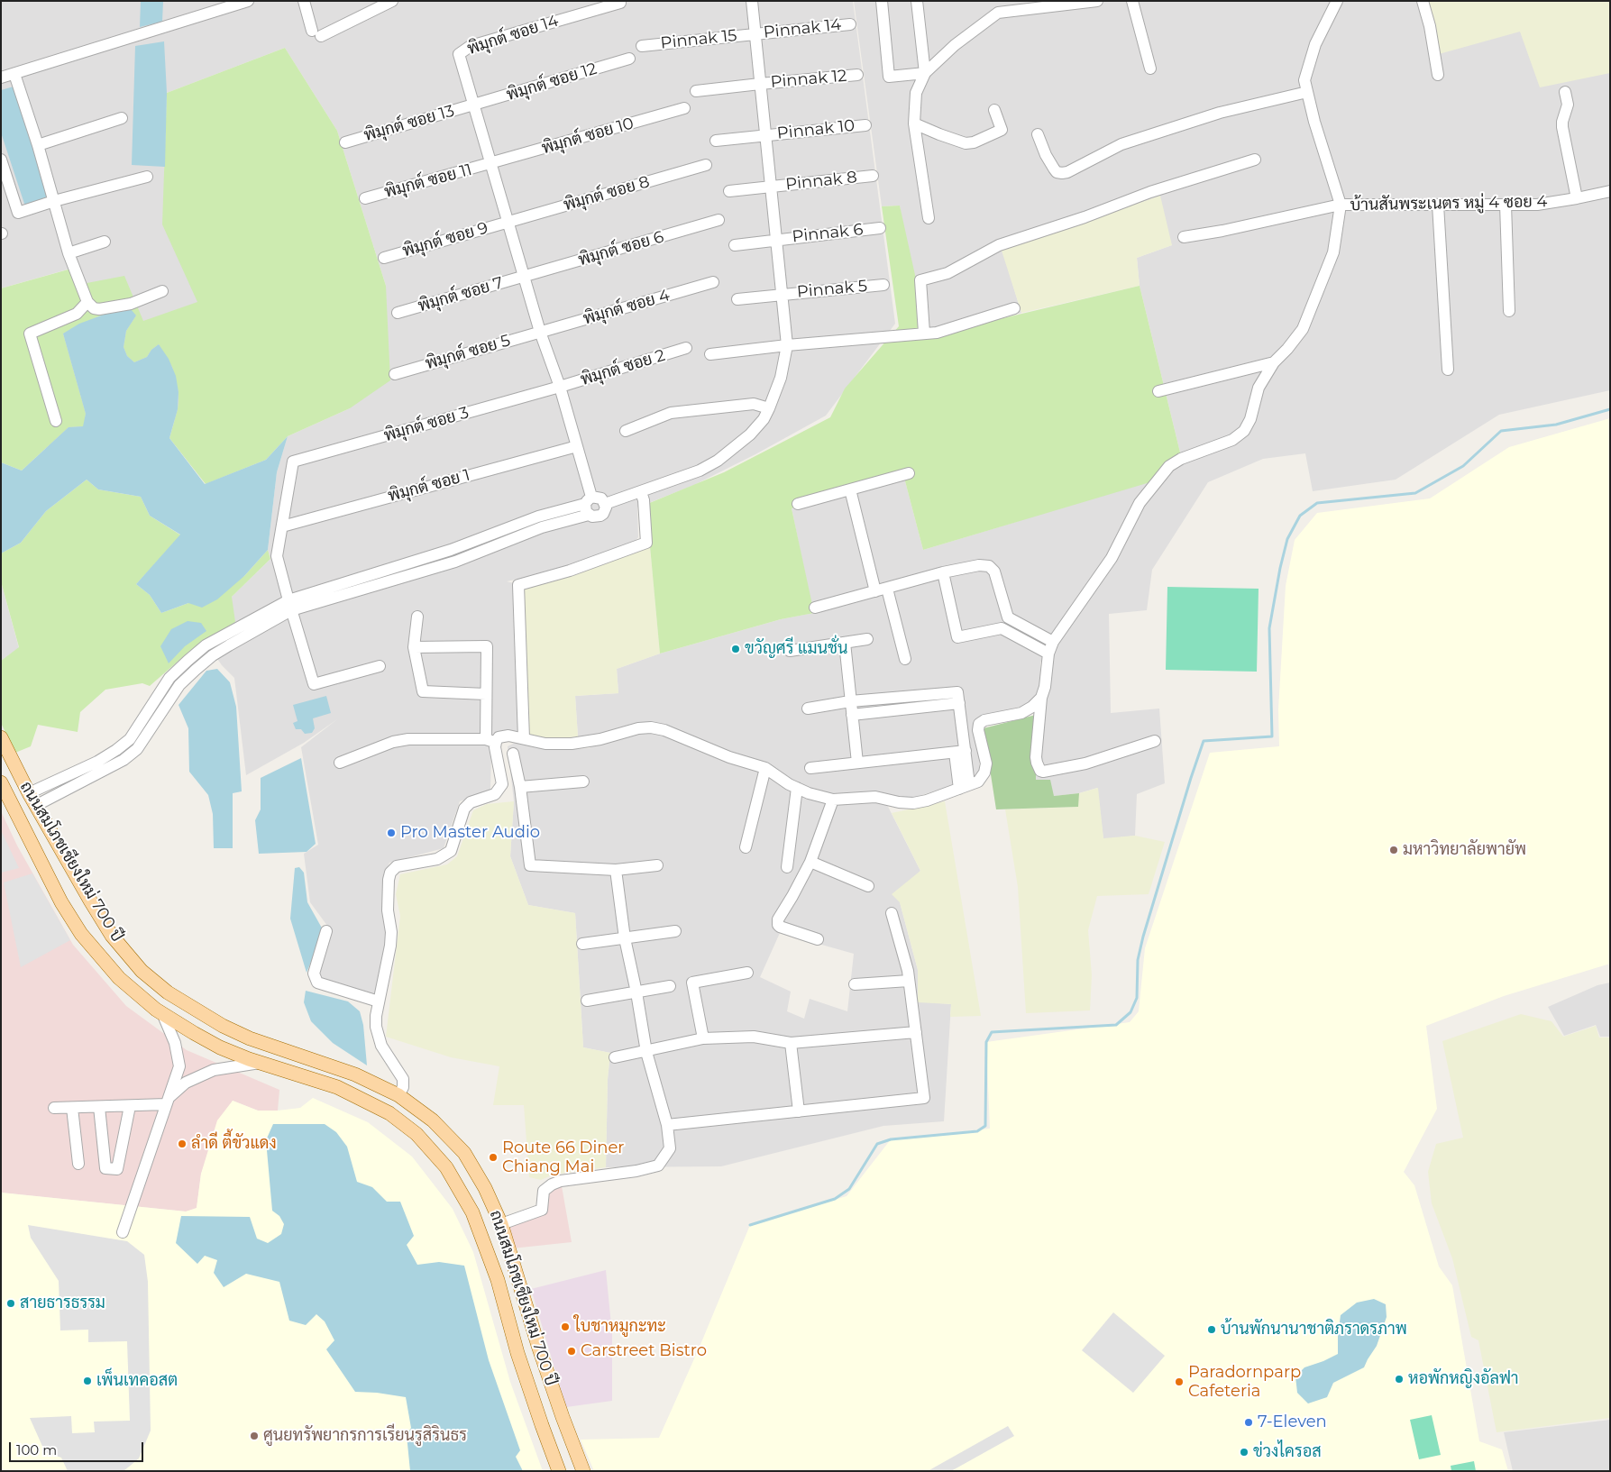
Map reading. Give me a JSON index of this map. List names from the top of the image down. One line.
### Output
{"streets":{"main road":["ถนนสมโภชเชียงใหม่ 700 ปี"],"street":["Pinnak 14","พิมุกต์ ซอย 14","Pinnak 15","Pinnak 12","พิมุกต์ ซอย 12","พิมุกต์ ซอย 13","Pinnak 10","พิมุกต์ ซอย 10","พิมุกต์ ซอย 11","Pinnak 8","พิมุกต์ ซอย 8","บ้านสันพระเนตร หมู่ 4 ซอย 4","Pinnak 6","พิมุกต์ ซอย 9","พิมุกต์ ซอย 6","Pinnak 5","พิมุกต์ ซอย 7","พิมุกต์ ซอย 4","พิมุกต์ ซอย 5","พิมุกต์ ซอย 2","พิมุกต์ ซอย 3","พิมุกต์ ซอย 1"]},"crossings":[["Pinnak 14","Pinnak 15"],["พิมุกต์ ซอย 14","พิมุกต์ ซอย 12"],["พิมุกต์ ซอย 14","พิมุกต์ ซอย 13"],["พิมุกต์ ซอย 12","พิมุกต์ ซอย 13"],["พิมุกต์ ซอย 10","พิมุกต์ ซอย 11"],["พิมุกต์ ซอย 8","พิมุกต์ ซอย 9"],["พิมุกต์ ซอย 6","พิมุกต์ ซอย 7"],["พิมุกต์ ซอย 4","พิมุกต์ ซอย 5"],["พิมุกต์ ซอย 2","พิมุกต์ ซอย 3"],["พิมุกต์ ซอย 3","พิมุกต์ ซอย 1"]],"places":["ขวัญศรี แมนชั่น","Pro Master Audio","มหาวิทยาลัยพายัพ","ลำดี ตี้ขัวแดง","Route 66 Diner Chiang Mai","สายธารธรรม","ใบชาหมูกะทะ","บ้านพักนานาชาติภราดรภาพ","Carstreet Bistro","หอพักหญิงอัลฟา","เพ็นเทคอสต","Paradornparp Cafeteria","7-Eleven","ศูนยทรัพยากรการเรียนรูสิรินธร","ข่วงไครอส"],"scale_bar":"100 m"}
